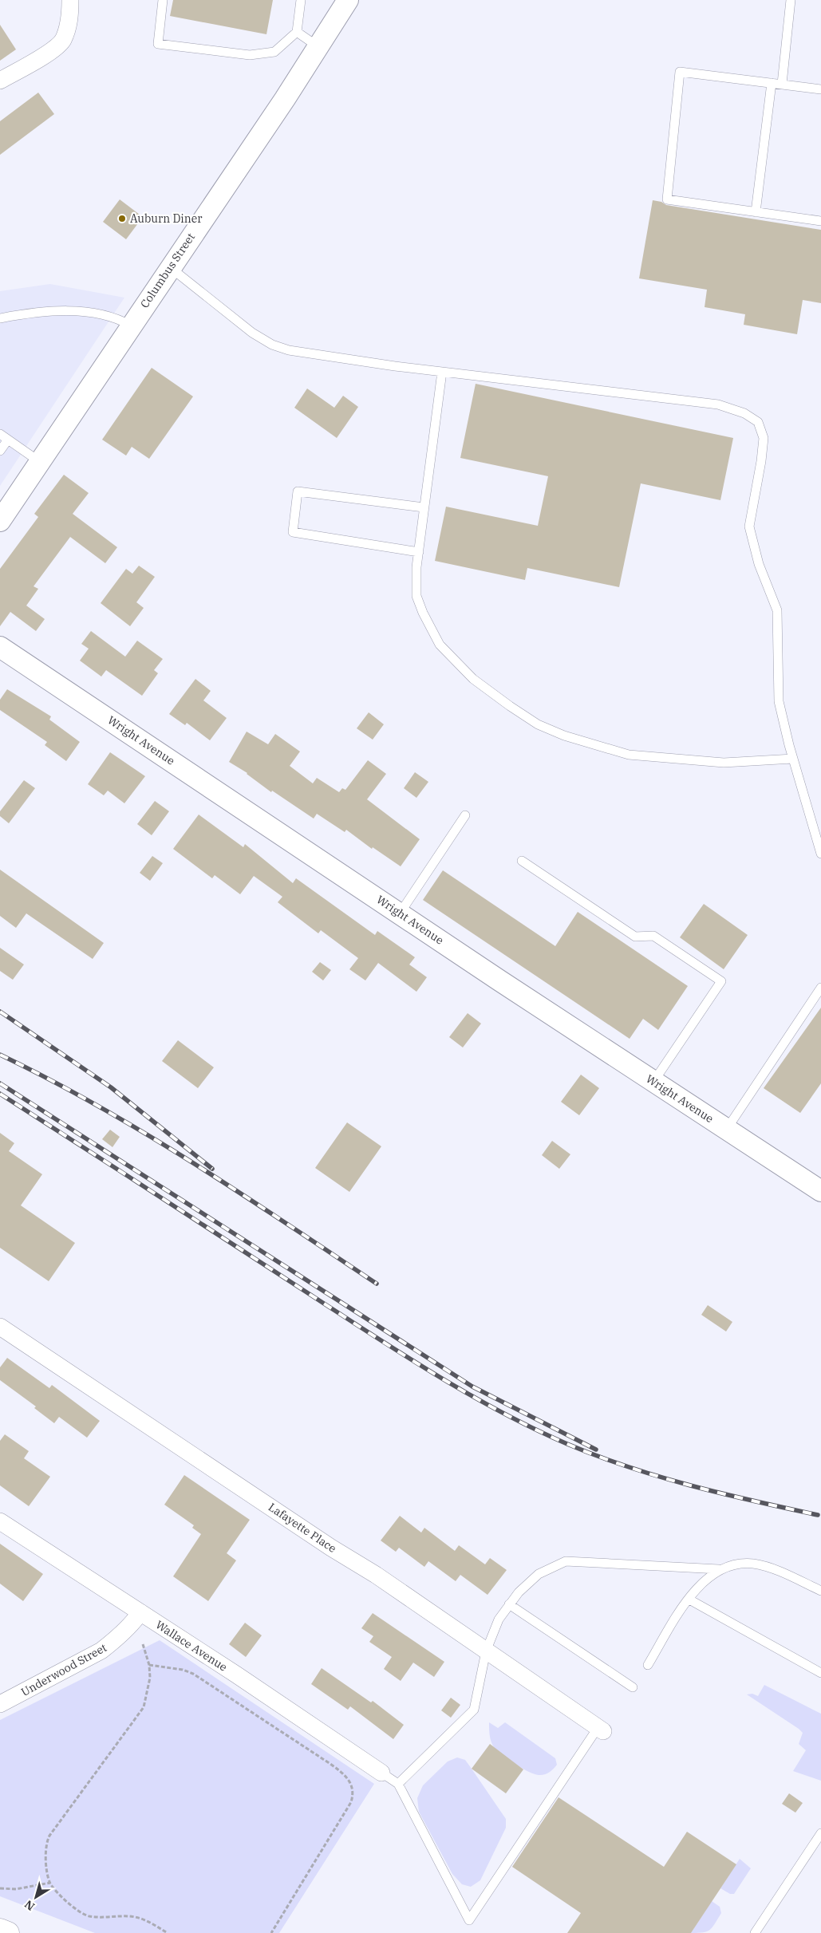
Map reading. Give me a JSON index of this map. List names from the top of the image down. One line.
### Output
{"streets":{"street":["Columbus Street","Wright Avenue","Lafayette Place","Wallace Avenue","Underwood Street"]},"crossings":[["Wallace Avenue","Underwood Street"]],"places":["Auburn Diner"],"north":"bottom left"}
